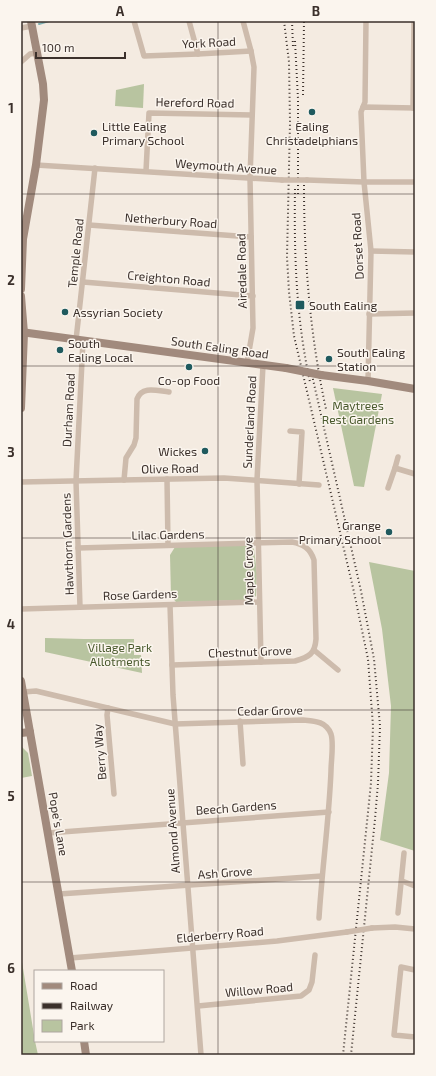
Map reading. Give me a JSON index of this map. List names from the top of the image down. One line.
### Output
{"streets":{"main road":["South Ealing Road","Pope's Lane"],"street":["York Road","Hereford Road","Weymouth Avenue","Netherbury Road","Dorset Road","Temple Road","Airedale Road","Creighton Road","Durham Road","Sunderland Road","Olive Road","Lilac Gardens","Hawthorn Gardens","Maple Grove","Rose Gardens","Chestnut Grove","Cedar Grove","Berry Way","Beech Gardens","Almond Avenue","Ash Grove","Elderberry Road","Willow Road"]},"crossings":[["York Road","Airedale Road"],["Hereford Road","Weymouth Avenue"],["Hereford Road","Airedale Road"],["Weymouth Avenue","Dorset Road"],["Weymouth Avenue","Temple Road"],["Weymouth Avenue","Airedale Road"],["Netherbury Road","Temple Road"],["Netherbury Road","Airedale Road"],["Dorset Road","South Ealing Road"],["Temple Road","Creighton Road"],["Temple Road","South Ealing Road"],["Temple Road","Durham Road"],["Airedale Road","Creighton Road"],["Airedale Road","South Ealing Road"],["South Ealing Road","Durham Road"],["South Ealing Road","Sunderland Road"],["Durham Road","Olive Road"],["Durham Road","Hawthorn Gardens"],["Sunderland Road","Olive Road"],["Sunderland Road","Maple Grove"],["Olive Road","Hawthorn Gardens"],["Olive Road","Maple Grove"],["Lilac Gardens","Hawthorn Gardens"],["Lilac Gardens","Maple Grove"],["Hawthorn Gardens","Rose Gardens"],["Maple Grove","Rose Gardens"],["Maple Grove","Chestnut Grove"],["Rose Gardens","Almond Avenue"],["Chestnut Grove","Almond Avenue"],["Cedar Grove","Berry Way"],["Cedar Grove","Beech Gardens"],["Cedar Grove","Pope's Lane"],["Cedar Grove","Almond Avenue"],["Cedar Grove","Ash Grove"],["Beech Gardens","Pope's Lane"],["Beech Gardens","Almond Avenue"],["Pope's Lane","Ash Grove"],["Pope's Lane","Elderberry Road"],["Almond Avenue","Ash Grove"],["Almond Avenue","Elderberry Road"],["Almond Avenue","Willow Road"]],"parks":["Maytrees Rest Gardens","Village Park Allotments"],"places":{"other":["Ealing Christadelphians","Little Ealing Primary School","Assyrian Society","South Ealing Local","South Ealing Station","Co-op Food","Wickes","Grange Primary School"],"transit":["South Ealing"]},"legend":["Road","Railway","Park"],"scale_bar":"100 m","grid":{"columns":["A","B"],"rows":["1","2","3","4","5","6"]}}
